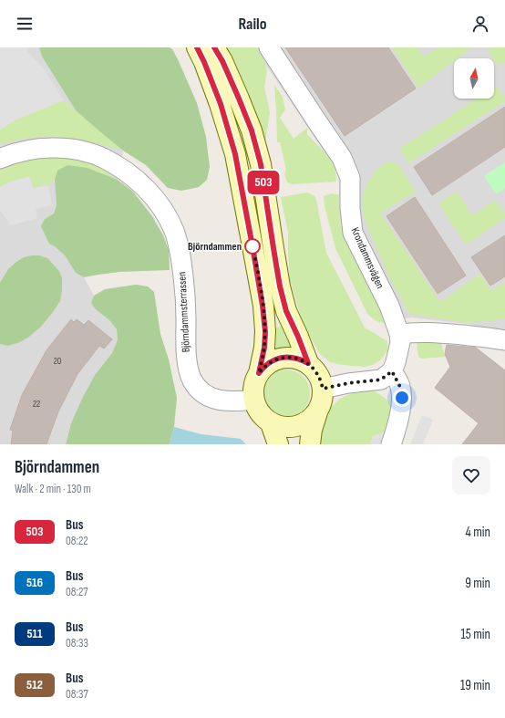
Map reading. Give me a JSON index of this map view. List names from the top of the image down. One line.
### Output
{"streets":{"street":["Krondammsvägen","Björndammsterrassen"]},"places":["Björndammen"],"lines":["bus line 503"],"house_numbers":["20","22"],"north":"top","page":{"header":"Railo","on_map":"503","heading":["Björndammen","Walk · 2 min · 130 m"],"list":[{"mark":"503","name":"Bus","note":"08:22","value":"4 min"},{"mark":"516","name":"Bus","note":"08:27","value":"9 min"},{"mark":"511","name":"Bus","note":"08:33","value":"15 min"},{"mark":"512","name":"Bus","note":"08:37","value":"19 min"}]}}
